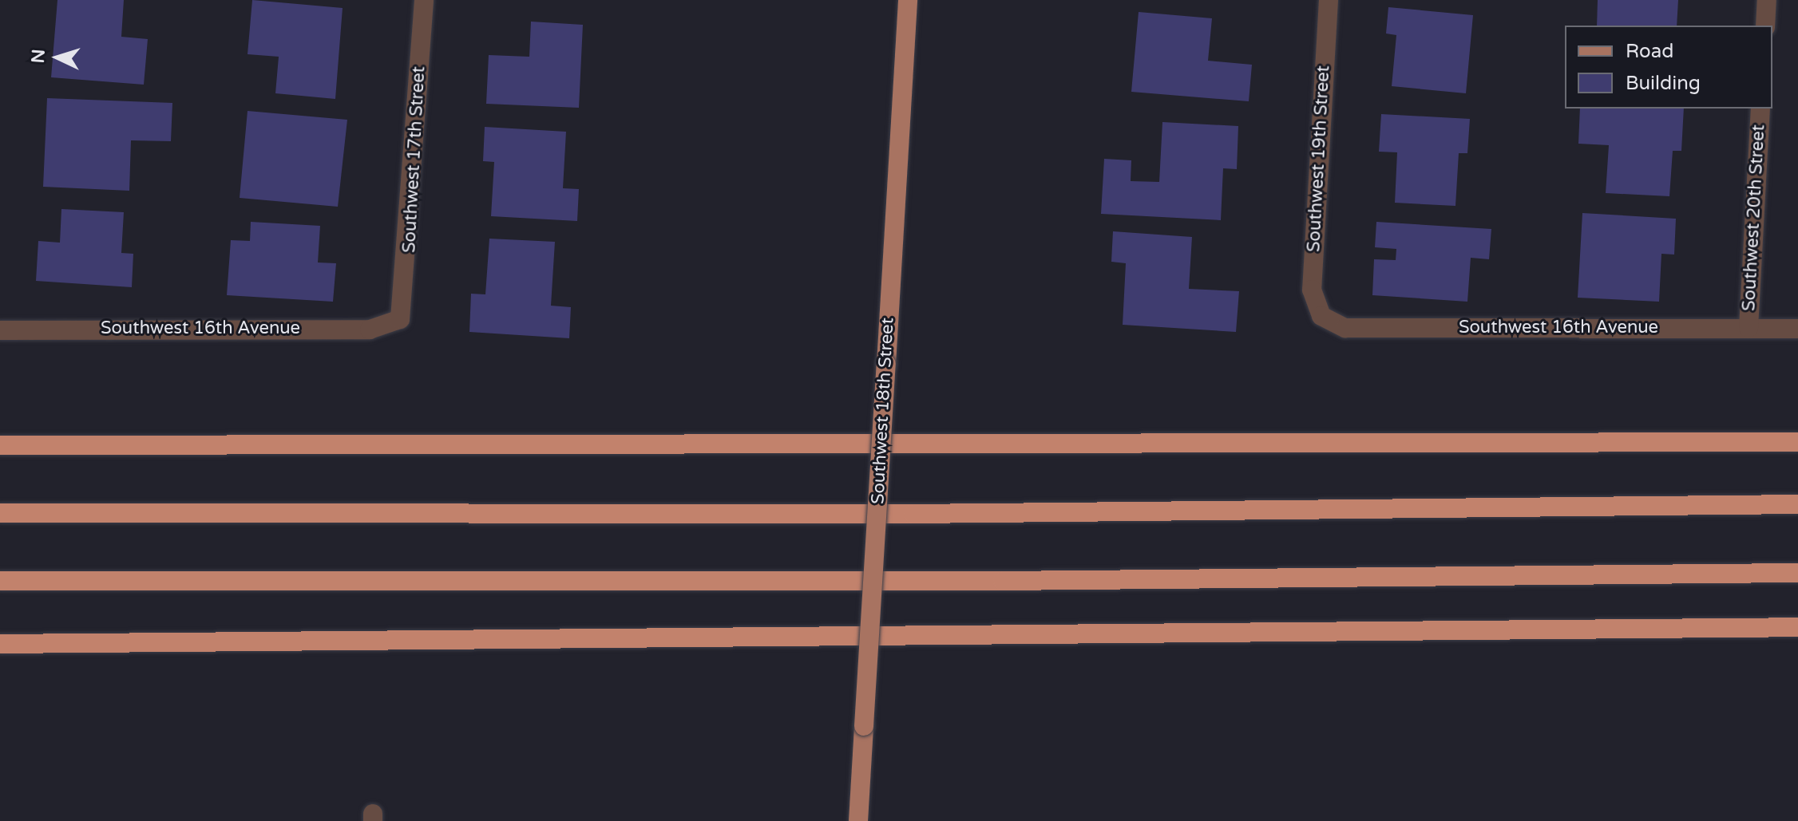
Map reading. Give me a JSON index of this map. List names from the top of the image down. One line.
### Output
{"streets":{"main road":["Southwest 18th Street"],"street":["Southwest 19th Street","Southwest 17th Street","Southwest 20th Street","Southwest 16th Avenue"]},"crossings":[["Southwest 19th Street","Southwest 16th Avenue"],["Southwest 17th Street","Southwest 16th Avenue"],["Southwest 20th Street","Southwest 16th Avenue"]],"legend":["Road","Building"],"north":"left"}
